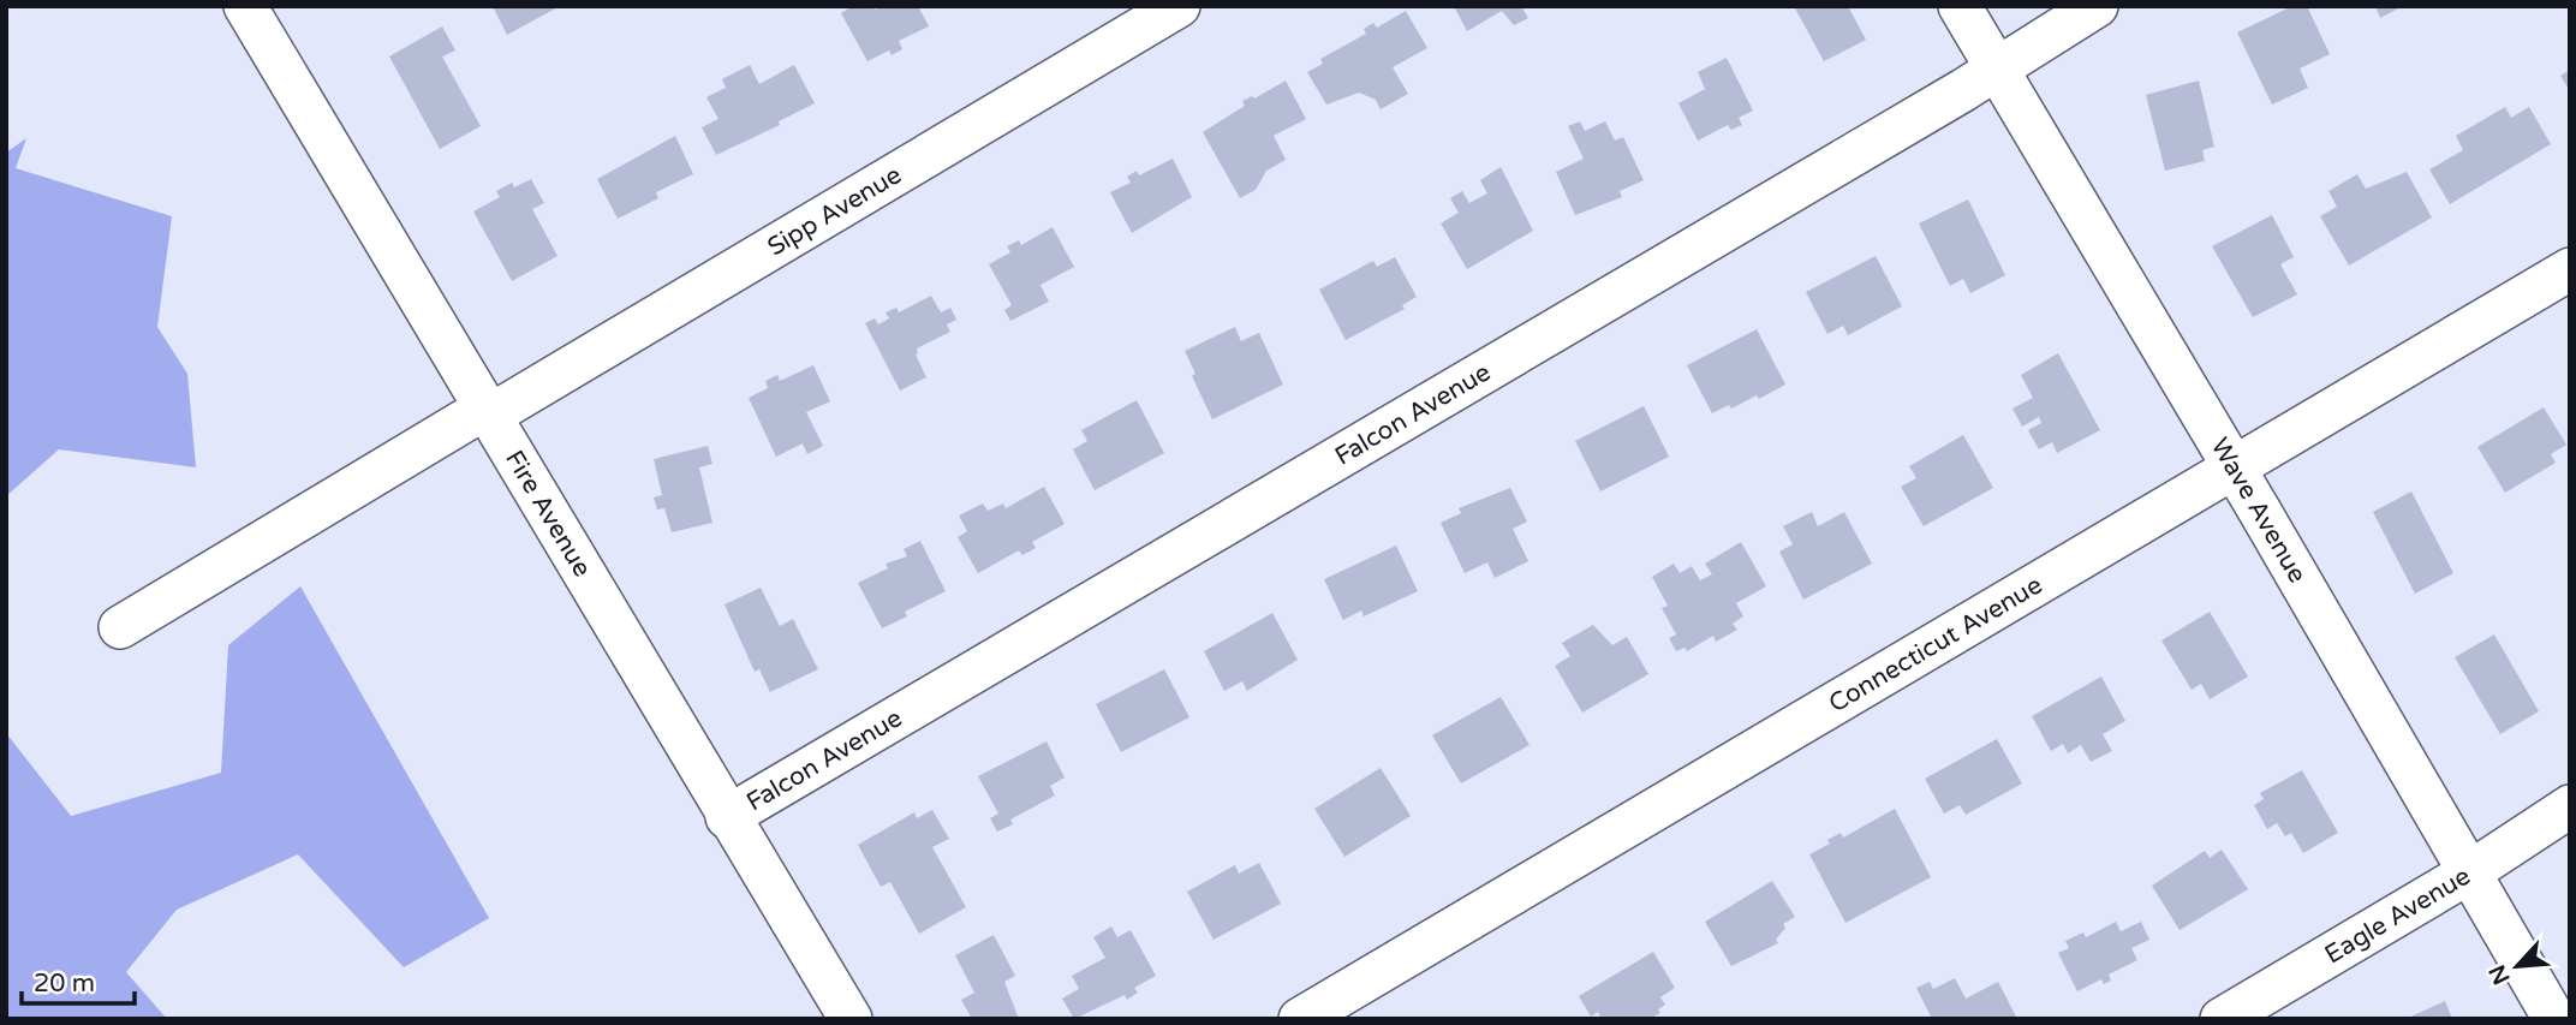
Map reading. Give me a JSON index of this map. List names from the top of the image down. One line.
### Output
{"streets":{"street":["Sipp Avenue","Falcon Avenue","Wave Avenue","Fire Avenue","Connecticut Avenue","Eagle Avenue"]},"crossings":[["Sipp Avenue","Fire Avenue"],["Falcon Avenue","Wave Avenue"],["Falcon Avenue","Fire Avenue"],["Wave Avenue","Connecticut Avenue"],["Wave Avenue","Eagle Avenue"]],"scale_bar":"20 m","north":"bottom left"}
